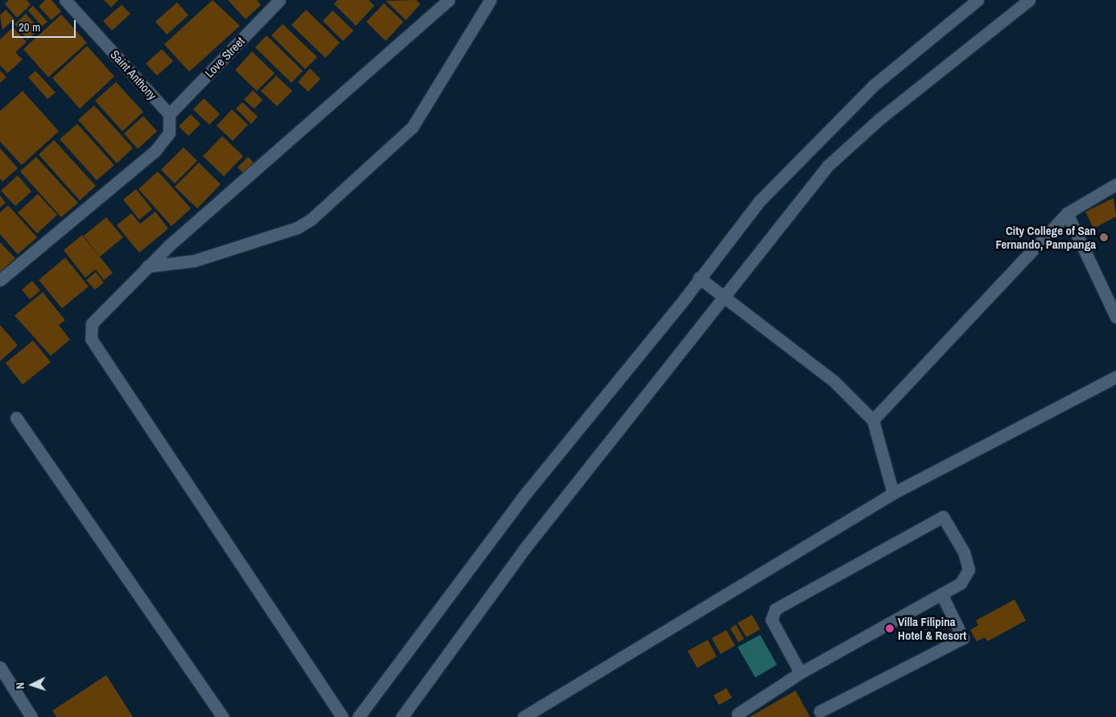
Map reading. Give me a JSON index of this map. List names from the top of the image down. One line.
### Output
{"streets":{"street":["Love Street","Saint Anthony"]},"crossings":[["Love Street","Saint Anthony"]],"places":["City College of San Fernando, Pampanga","Villa Filipina Hotel & Resort"],"scale_bar":"20 m","north":"left"}
